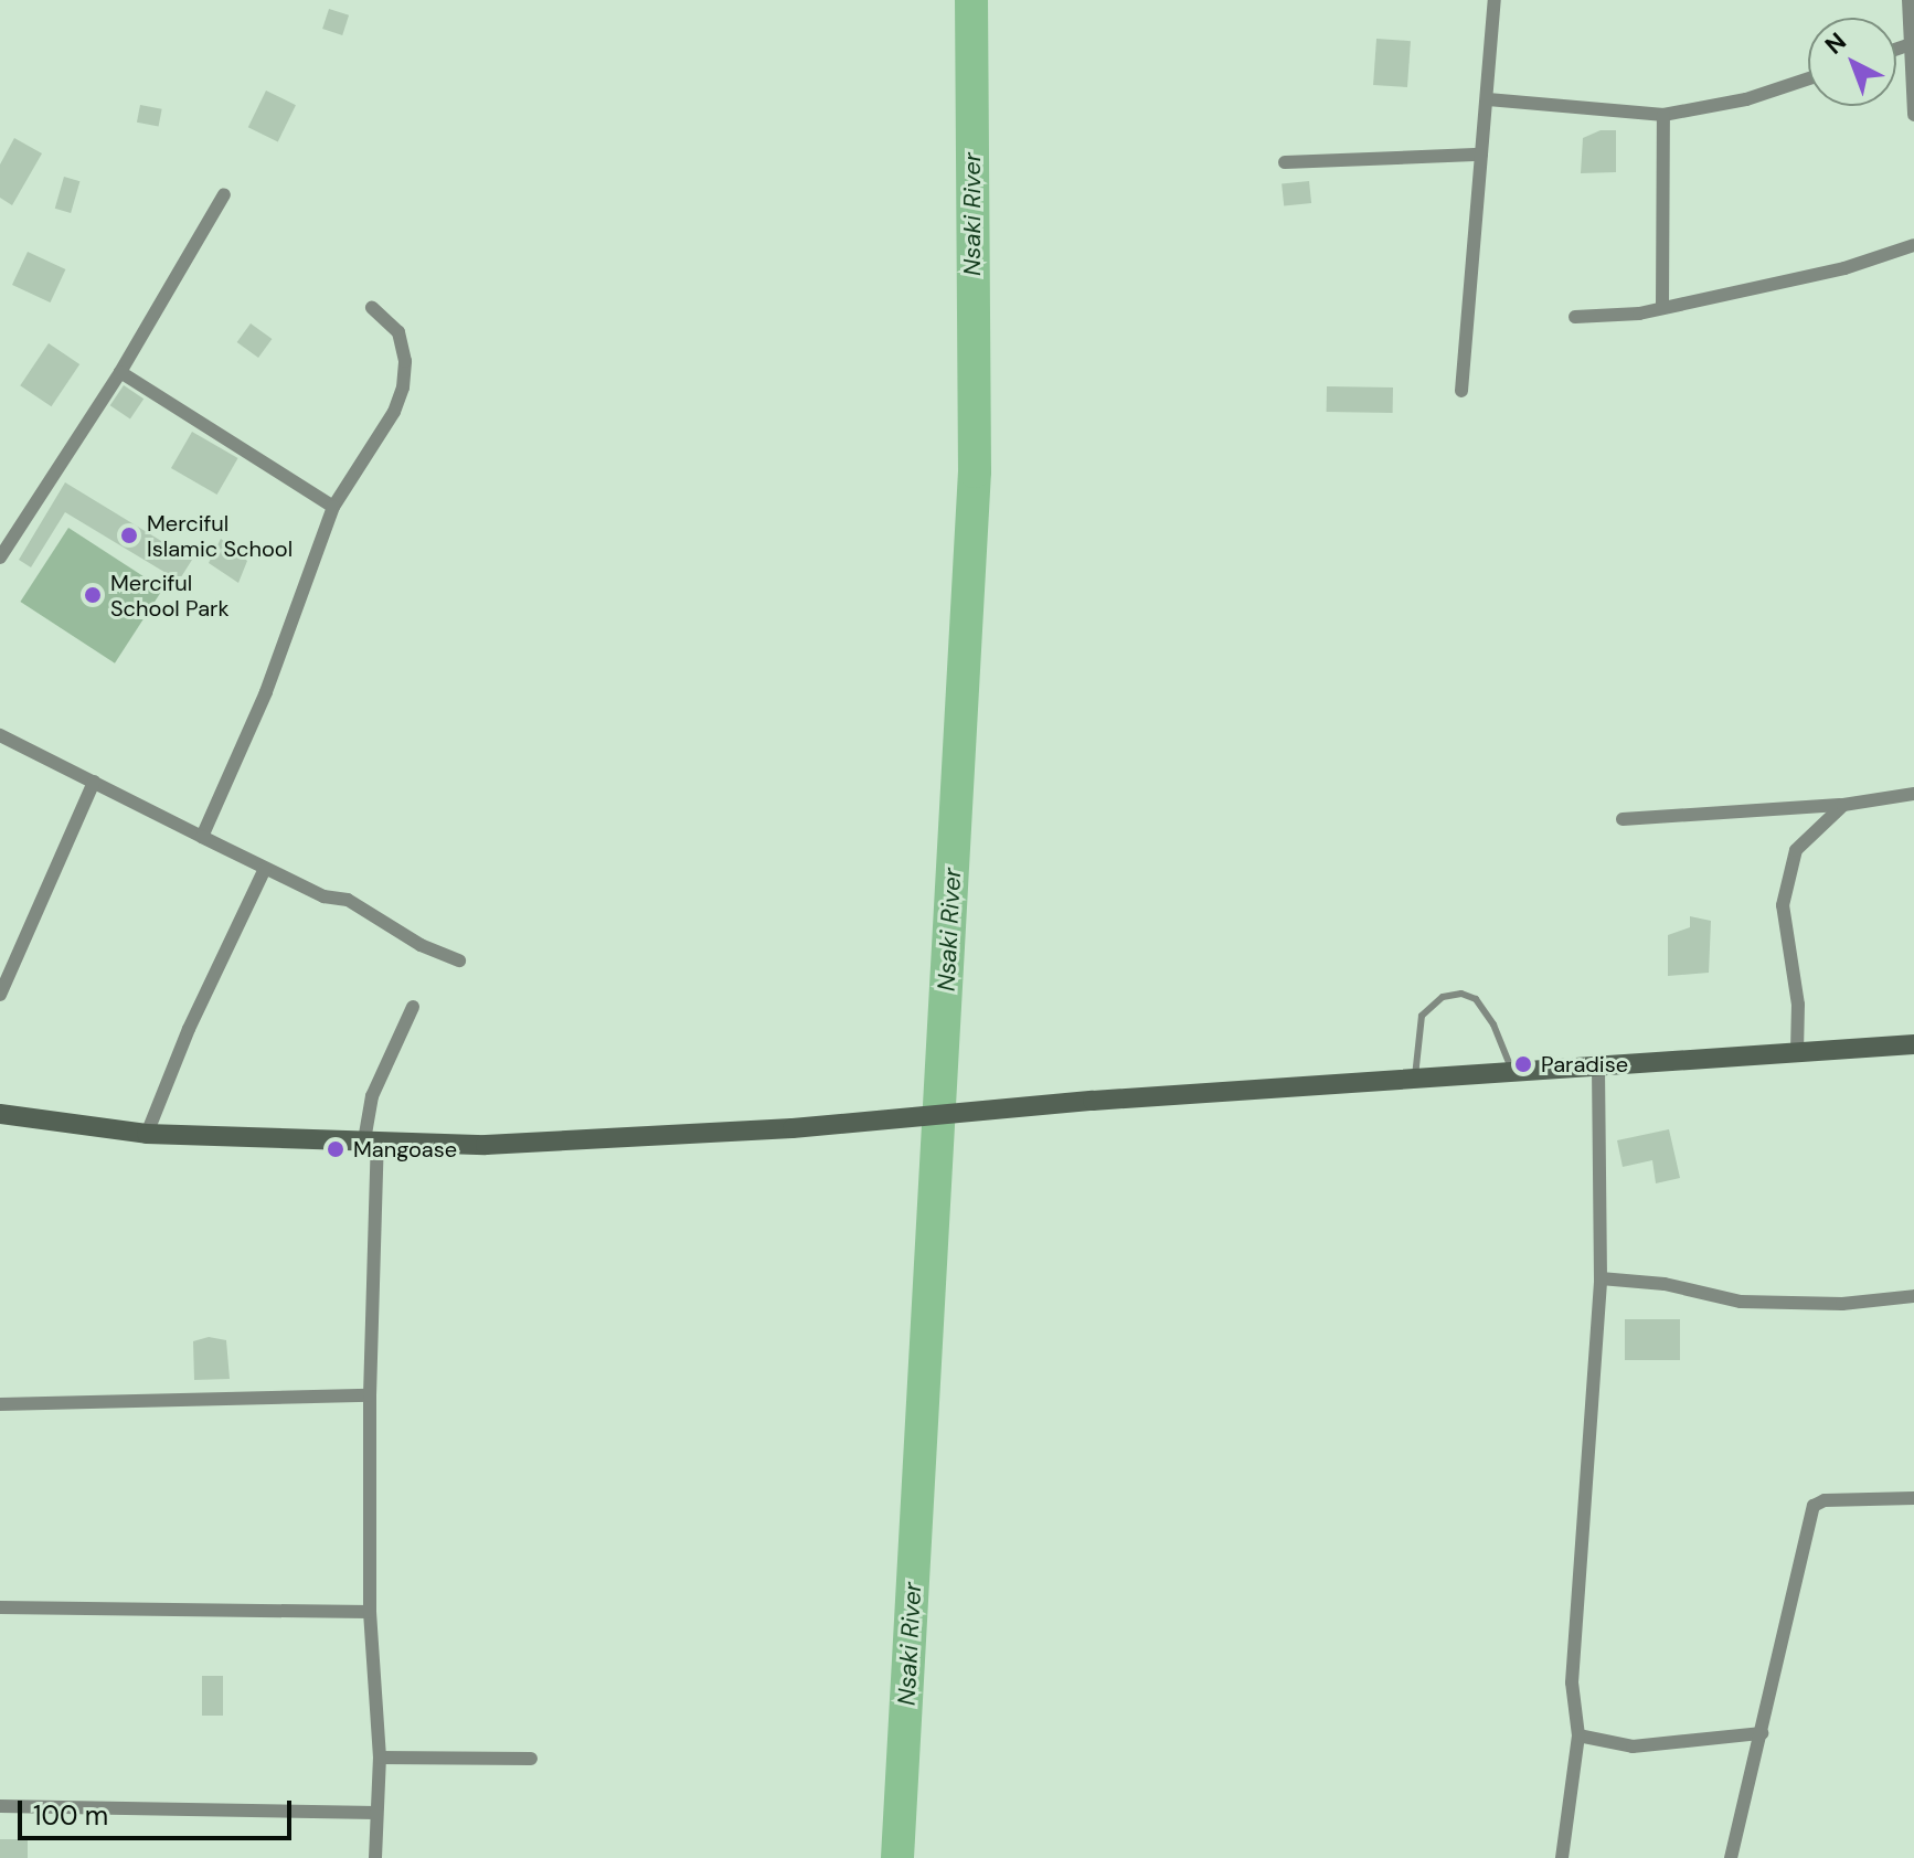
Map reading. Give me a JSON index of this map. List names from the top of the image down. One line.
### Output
{"water":["Nsaki River"],"places":["Merciful Islamic School","Merciful School Park","Paradise","Mangoase"],"scale_bar":"100 m","north":"top left"}
